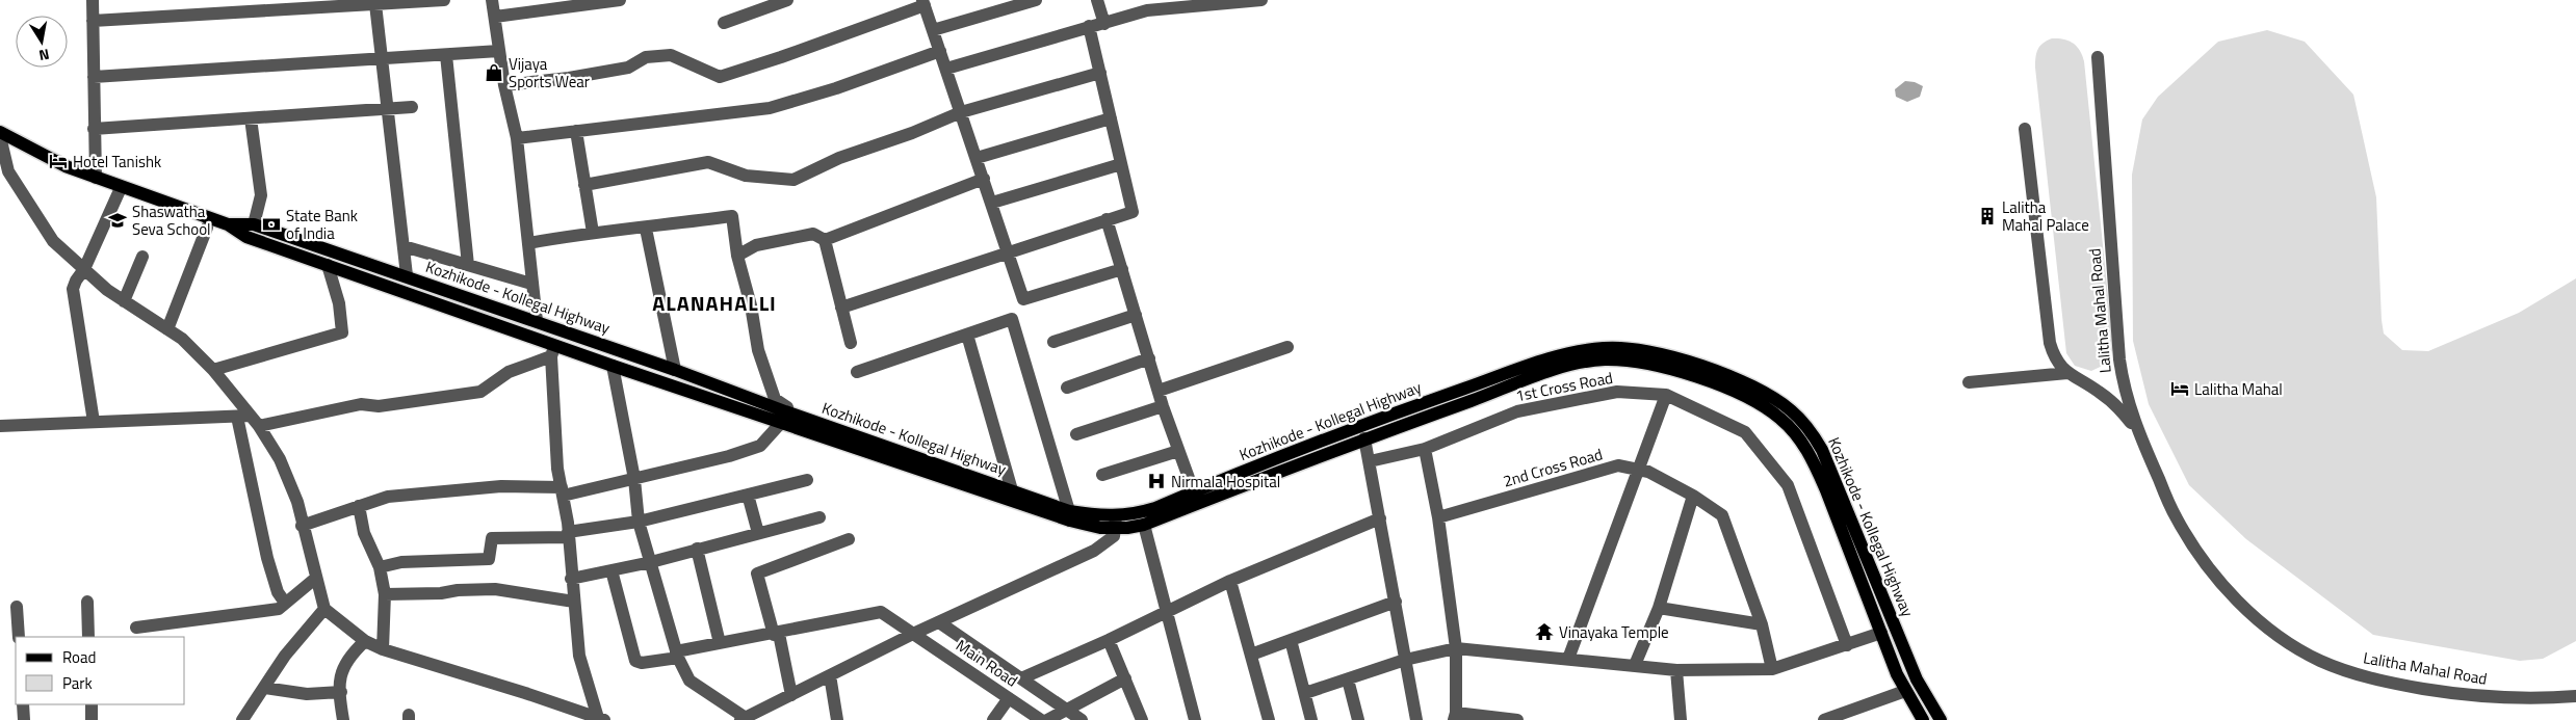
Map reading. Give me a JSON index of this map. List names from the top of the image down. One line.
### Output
{"streets":{"main road":["Kozhikode - Kollegal Highway"],"street":["Lalitha Mahal Road","1st Cross Road","2nd Cross Road","Main Road"]},"districts":["ALANAHALLI"],"places":{"shop":["Vijaya Sports Wear"],"hotel":["Hotel Tanishk","Lalitha Mahal"],"building":["Lalitha Mahal Palace"],"school or university":["Shaswatha Seva School"],"bank":["State Bank of India"],"hospital":["Nirmala Hospital"],"temple":["Vinayaka Temple"]},"legend":["Road","Park"],"north":"bottom"}
